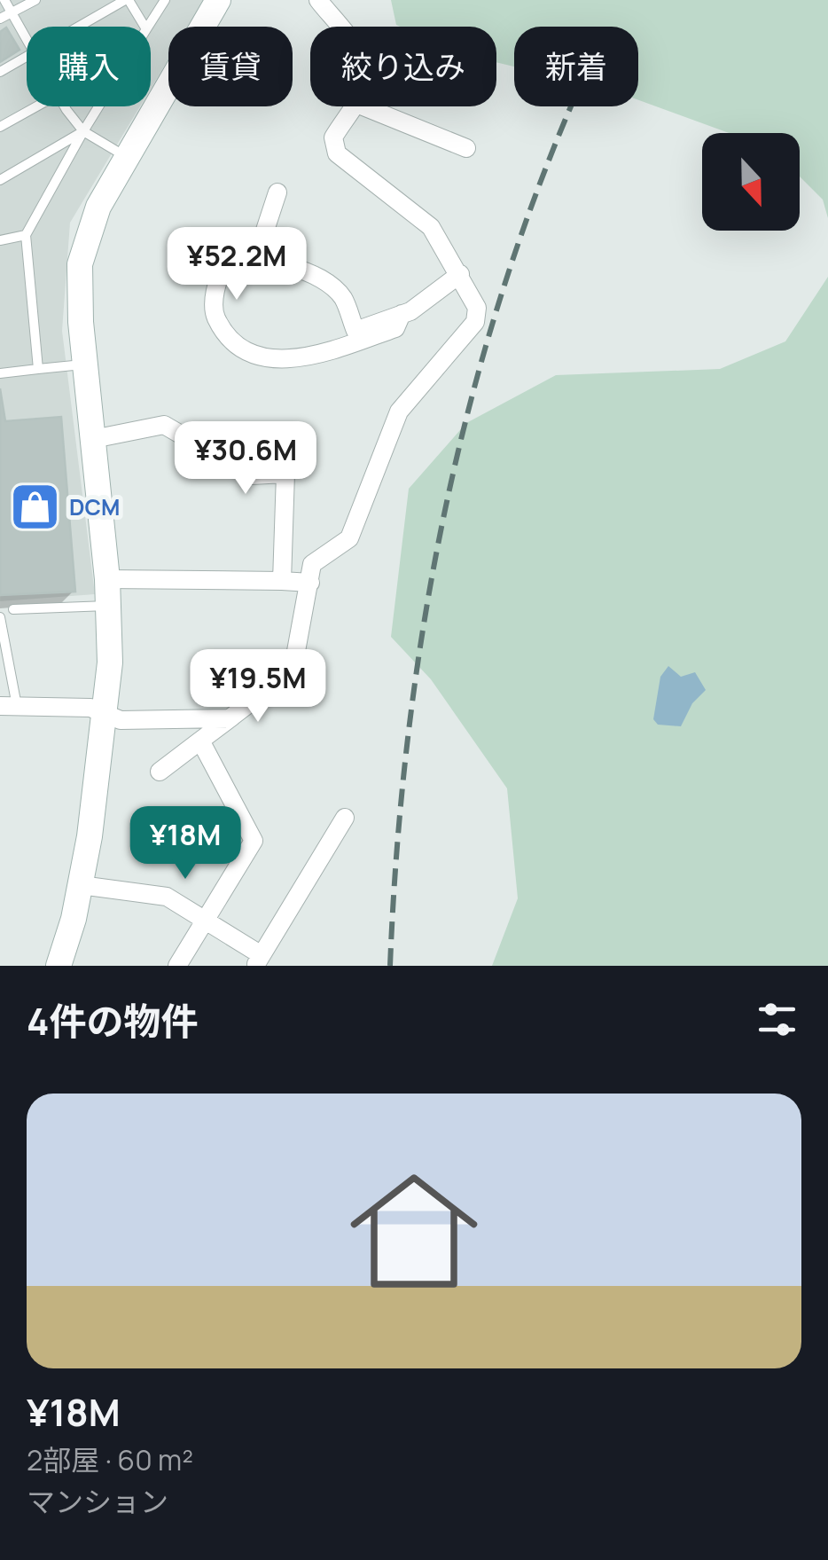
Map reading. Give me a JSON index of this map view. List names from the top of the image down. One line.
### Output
{"places":{"shop":["DCM"]},"north":"bottom","page":{"chip":["購入","賃貸","絞り込み","新着"],"price":["¥52.2M","¥30.6M","¥19.5M","¥18M"],"heading":"4件の物件","list":[{"name":"¥18M","note":"2部屋 · 60 m² · マンション"}]}}
